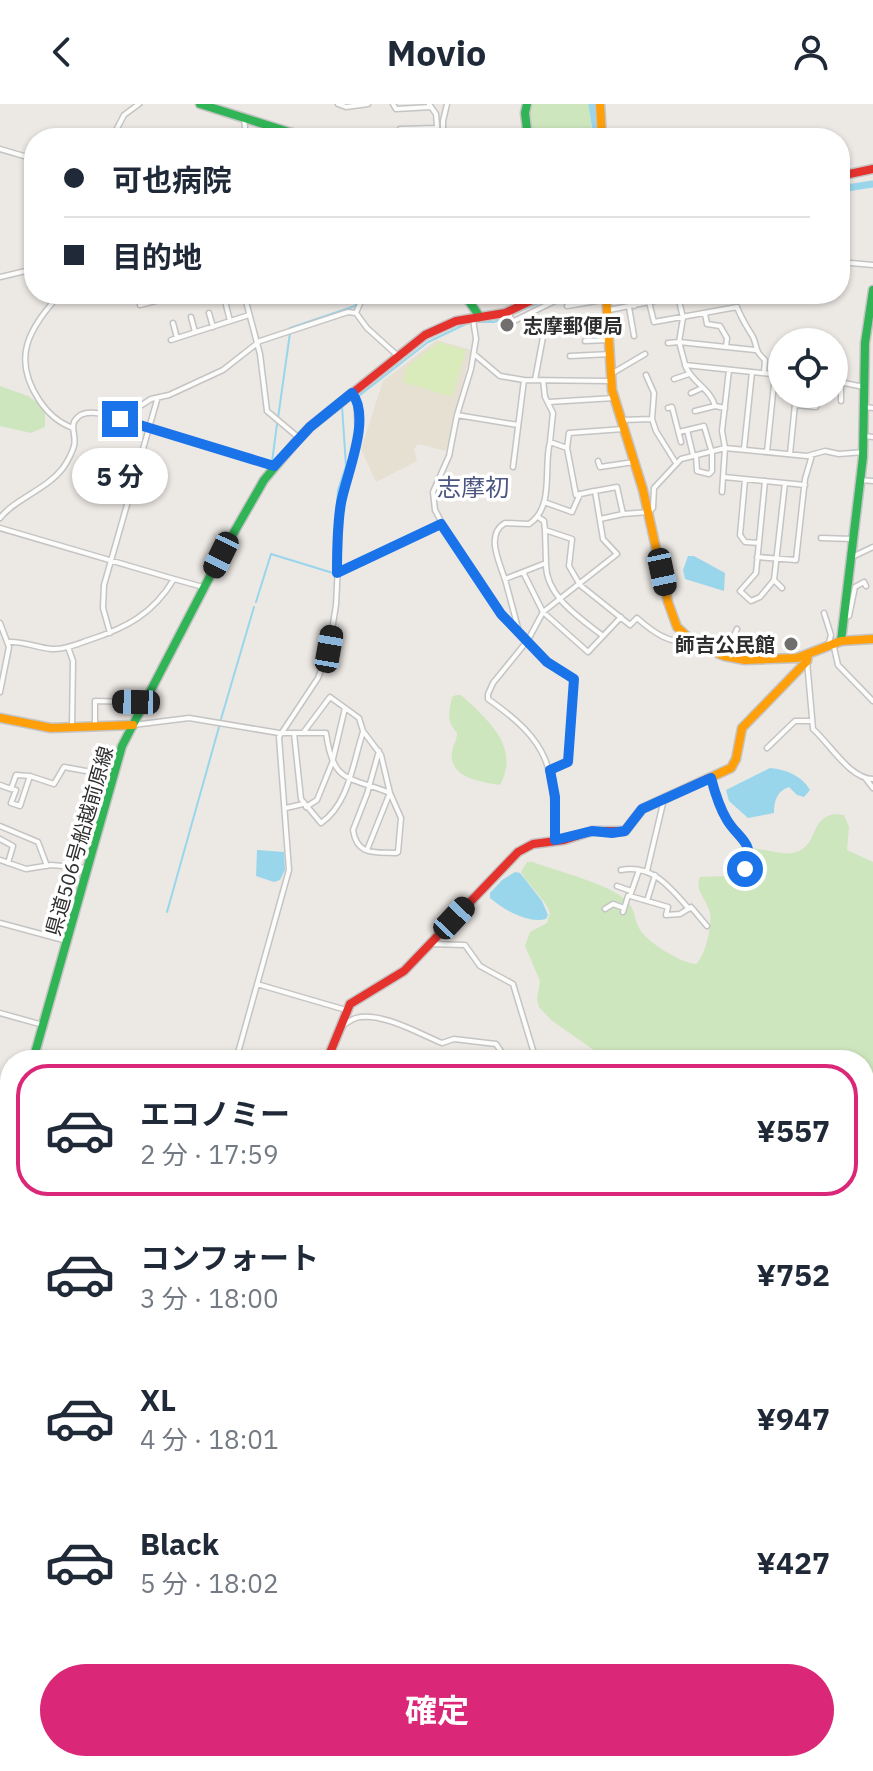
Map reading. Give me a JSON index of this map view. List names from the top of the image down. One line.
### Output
{"streets":{"street":["県道506号船越前原線"]},"districts":["志摩初"],"places":["志摩郵便局","師吉公民館"],"page":{"header":"Movio","banner":["可也病院","目的地"],"bubble":"5 分","list":[{"name":"エコノミー","note":"2 分 · 17:59","value":"¥557"},{"name":"コンフォート","note":"3 分 · 18:00","value":"¥752"},{"name":"XL","note":"4 分 · 18:01","value":"¥947"},{"name":"Black","note":"5 分 · 18:02","value":"¥427"}],"buttons":"確定"}}
